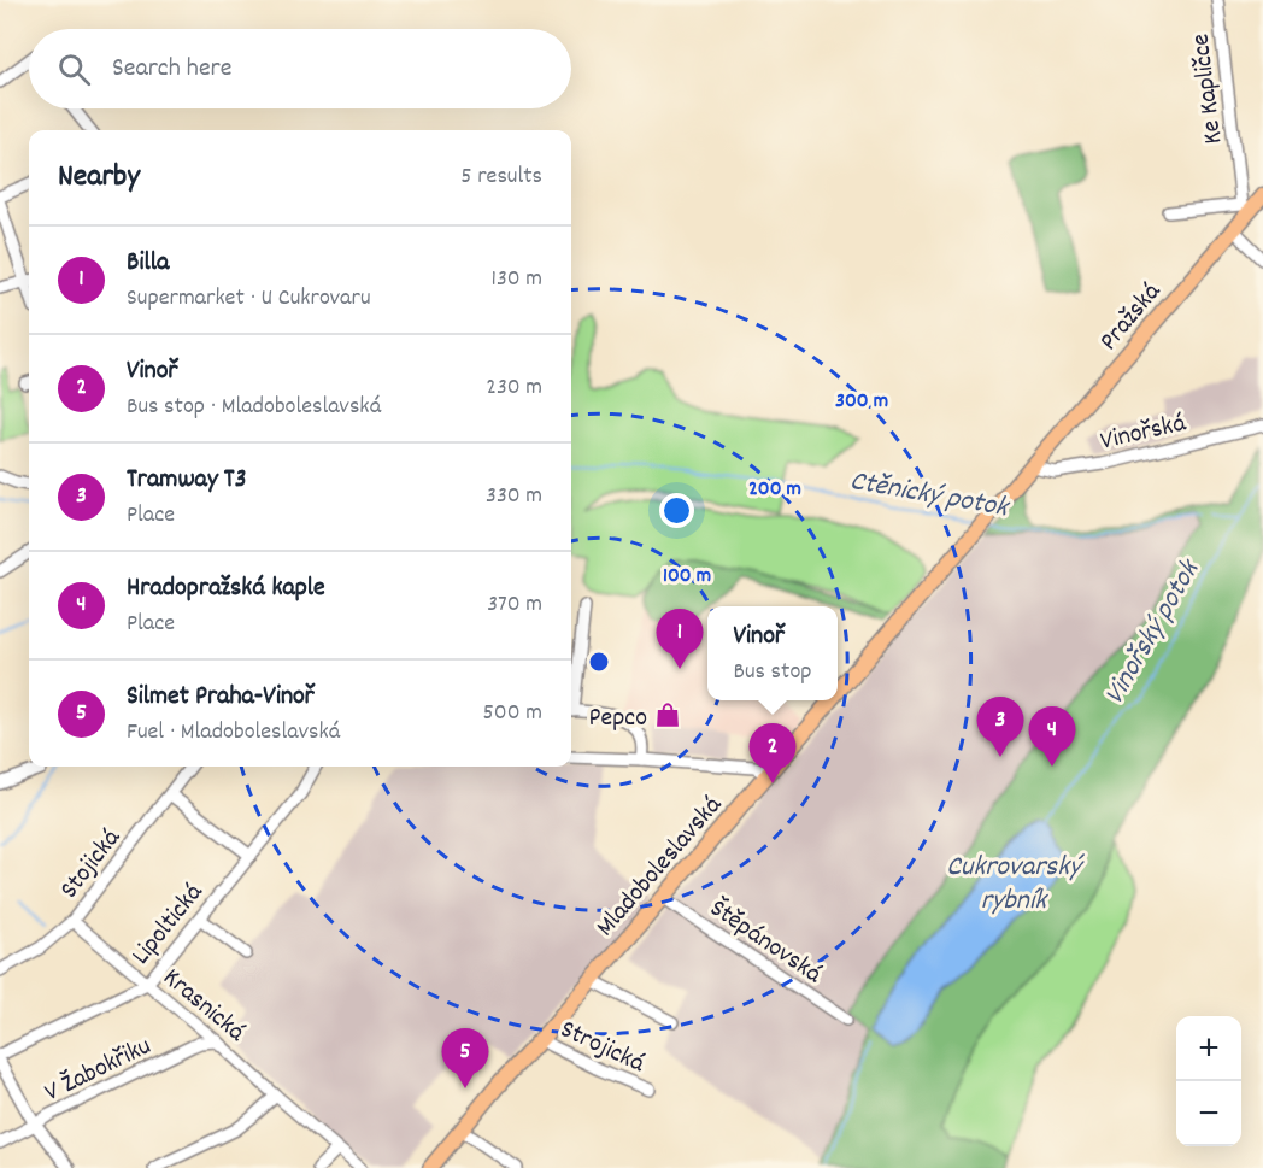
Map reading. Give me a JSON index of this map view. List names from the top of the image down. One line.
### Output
{"streets":{"main road":["Pražská","Mladoboleslavská"],"street":["Ke Kapličce","Vinořská","Stojická","Lipoltická","Štěpánovská","Krasnická","Strojická","V Žabokřiku"]},"crossings":[["Ke Kapličce","Pražská"],["Pražská","Vinořská"],["Pražská","Mladoboleslavská"],["Stojická","Krasnická"],["Mladoboleslavská","Štěpánovská"],["Mladoboleslavská","Strojická"],["Lipoltická","Krasnická"],["Krasnická","V Žabokřiku"]],"water":["Ctěnický potok","Vinořský potok","Cukrovarský rybník"],"places":{"shop":["Pepco"]},"page":{"search":"Search here","heading":["Nearby","5 results"],"list":[{"mark":"1","name":"Billa","note":"Supermarket · U Cukrovaru","value":"130 m"},{"mark":"2","name":"Vinoř","note":"Bus stop · Mladoboleslavská","value":"230 m"},{"mark":"3","name":"Tramway T3","note":"Place","value":"330 m"},{"mark":"4","name":"Hradopražská kaple","note":"Place","value":"370 m"},{"mark":"5","name":"Silmet Praha-Vinoř","note":"Fuel · Mladoboleslavská","value":"500 m"}],"popup":["Vinoř","Bus stop"],"pins":["1","3","4","2","5"],"map_buttons":["+","−"]},"rings":["300 m","200 m","100 m"]}
